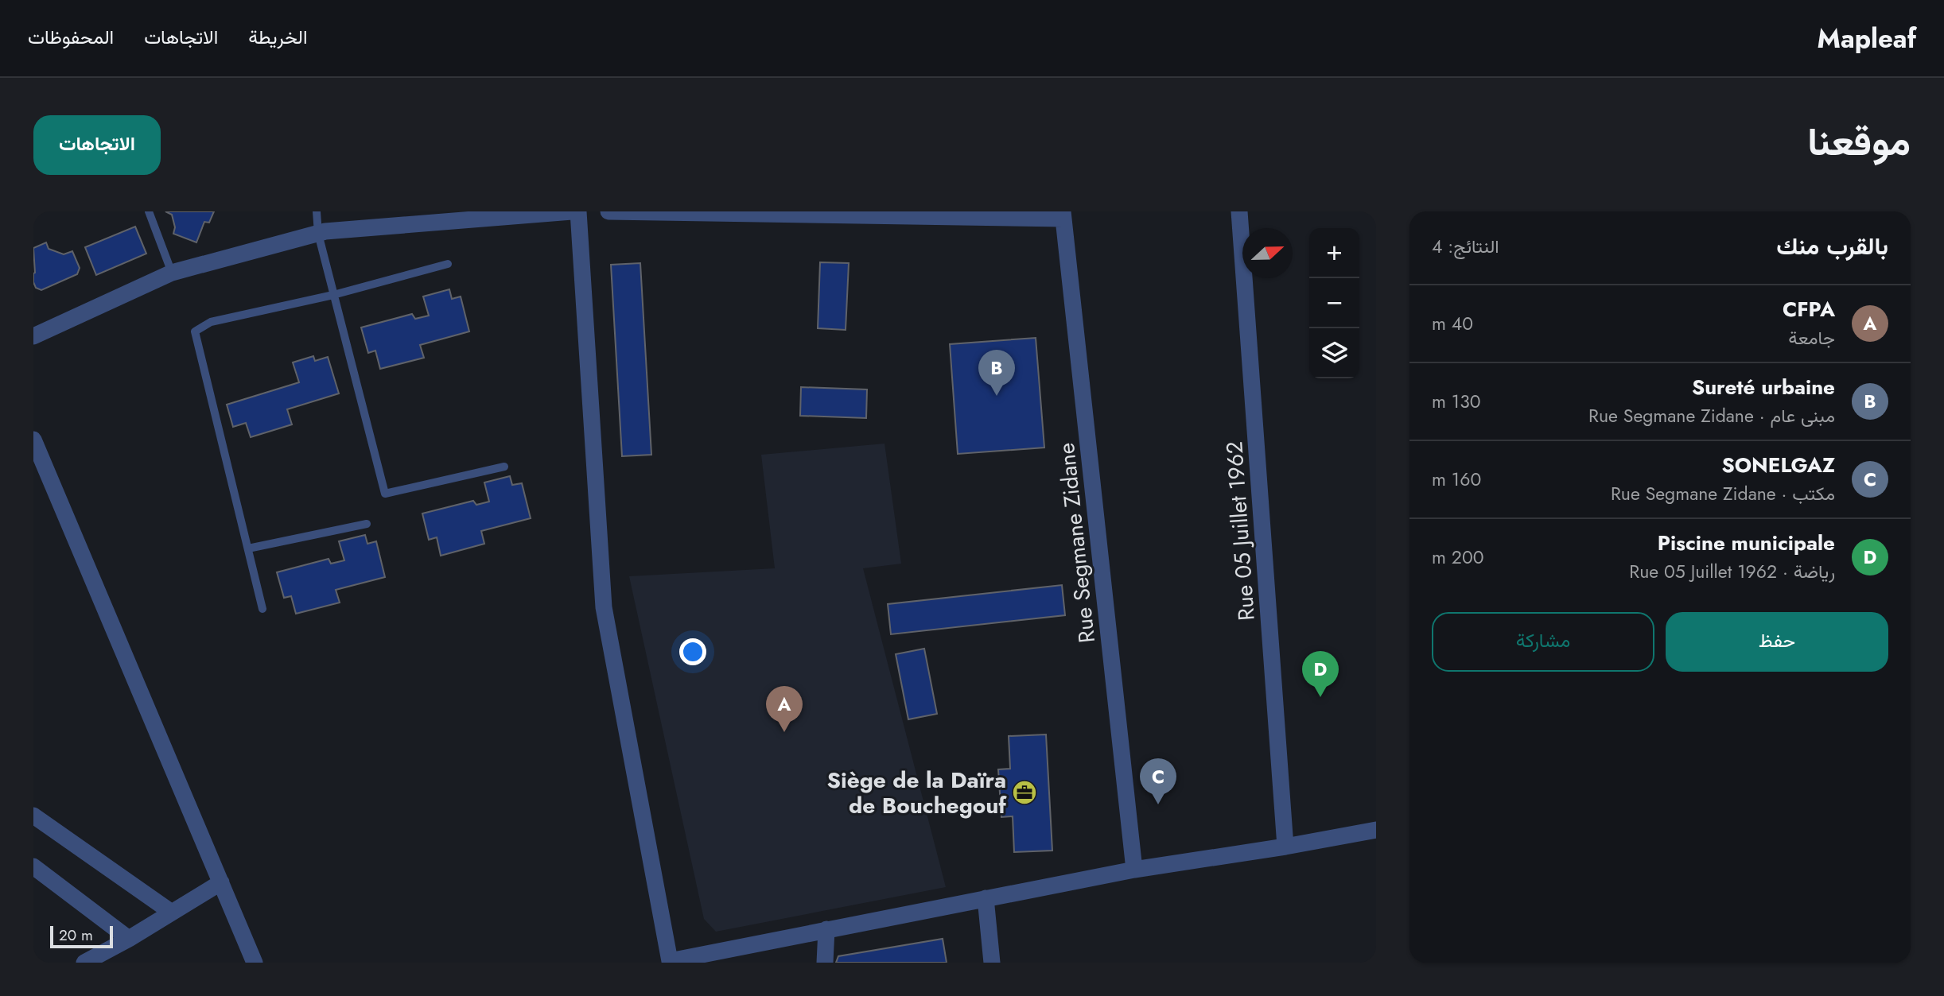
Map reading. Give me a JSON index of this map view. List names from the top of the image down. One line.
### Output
{"streets":{"street":["Rue 05 Juillet 1962","Rue Segmane Zidane"]},"places":{"office":["Siège de la Daïra de Bouchegouf"]},"scale_bar":"20 m","north":"right","page":{"header":"Mapleaf","nav":["الخريطة","الاتجاهات","المحفوظات"],"title":"موقعنا","buttons":["الاتجاهات",["حفظ","مشاركة"]],"heading":["بالقرب منك","النتائج: 4"],"map_buttons":["+","−"],"list":[{"mark":"A","name":"CFPA","note":"جامعة","value":"40 m"},{"mark":"B","name":"Sureté urbaine","note":"مبنى عام · Rue Segmane Zidane","value":"130 m"},{"mark":"C","name":"SONELGAZ","note":"مكتب · Rue Segmane Zidane","value":"160 m"},{"mark":"D","name":"Piscine municipale","note":"رياضة · Rue 05 Juillet 1962","value":"200 m"}],"pins":["B","D","A","C"],"scale":"20 m"}}
